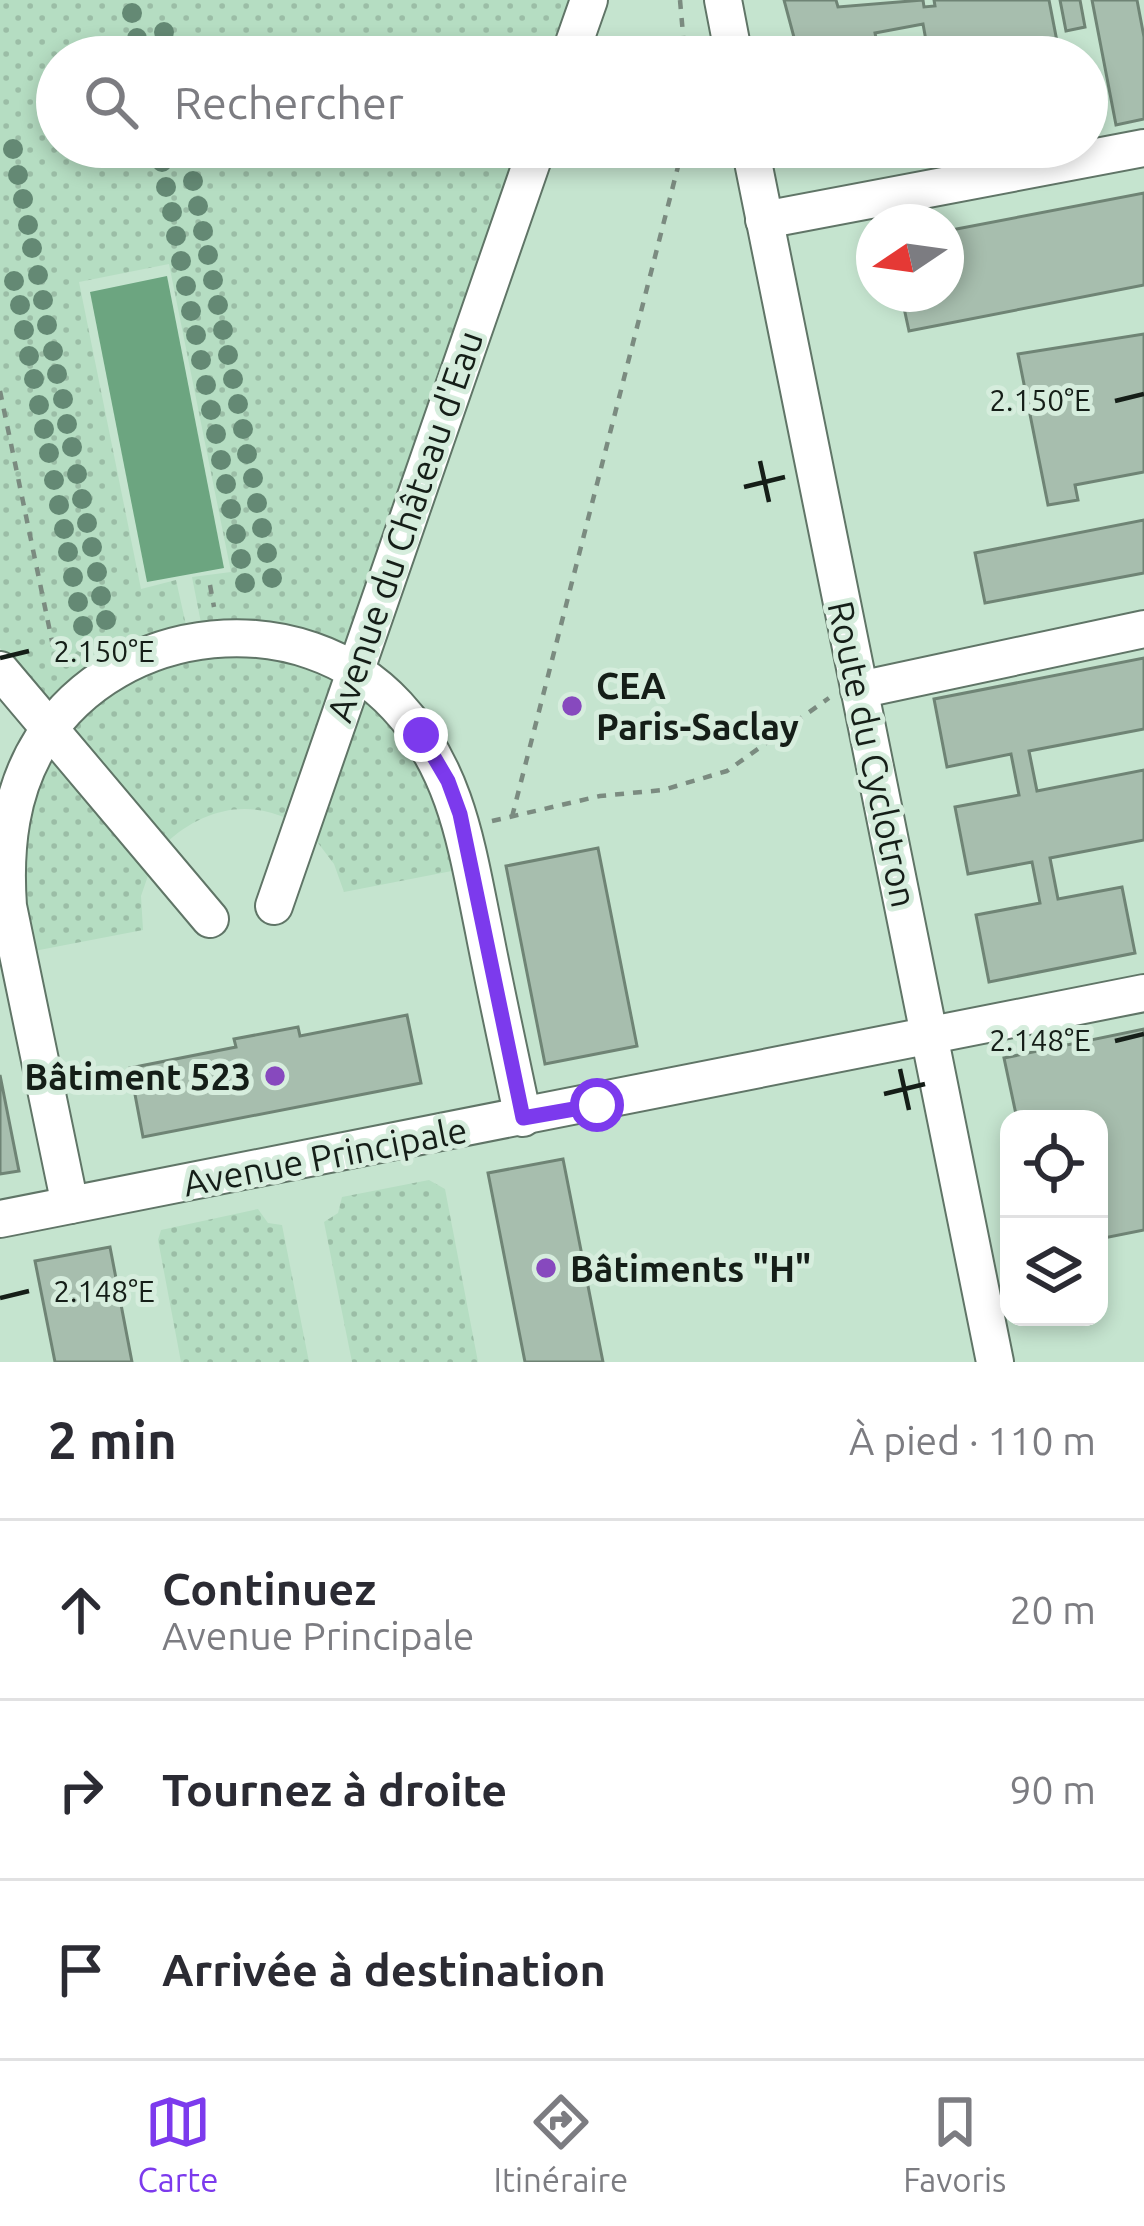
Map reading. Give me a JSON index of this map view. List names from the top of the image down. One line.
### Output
{"streets":{"lane":["Avenue du Château d'Eau","Route du Cyclotron","Avenue Principale"]},"crossings":[["Route du Cyclotron","Avenue Principale"]],"places":["CEA Paris-Saclay","Bâtiment 523","Bâtiments \"H\""],"north":"left","page":{"search":"Rechercher","heading":["2 min","À pied · 110 m"],"list":[["Continuez","Avenue Principale","20 m"],["Tournez à droite","90 m"],"Arrivée à destination"],"nav":["Carte","Itinéraire","Favoris"]},"coordinates":["2.150°E","2.148°E"]}
